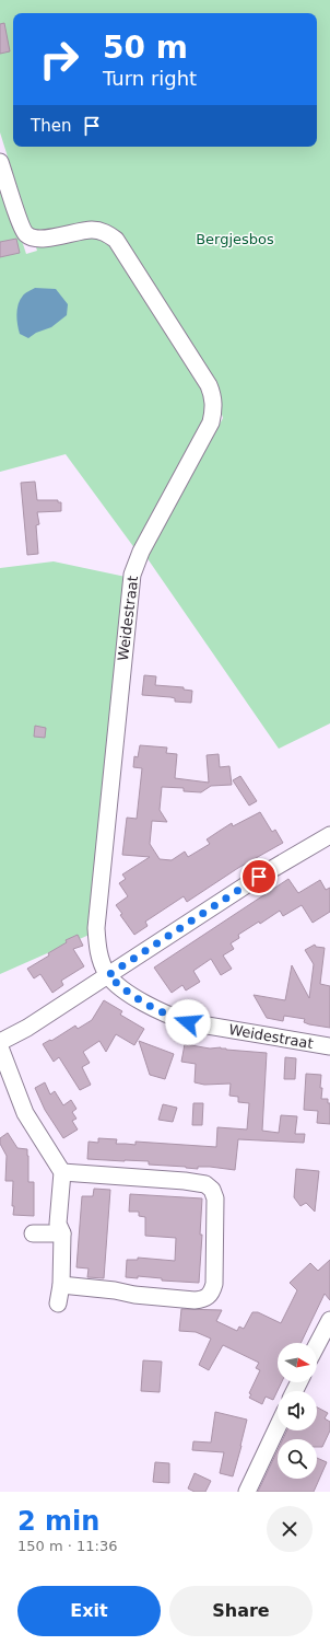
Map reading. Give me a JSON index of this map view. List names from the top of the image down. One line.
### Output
{"streets":{"street":["Weidestraat"]},"parks":["Bergjesbos"],"north":"right","page":{"turn":["50 m","Turn right"],"then":"Then","heading":["2 min","150 m · 11:36"],"buttons":["Exit","Share"]}}
